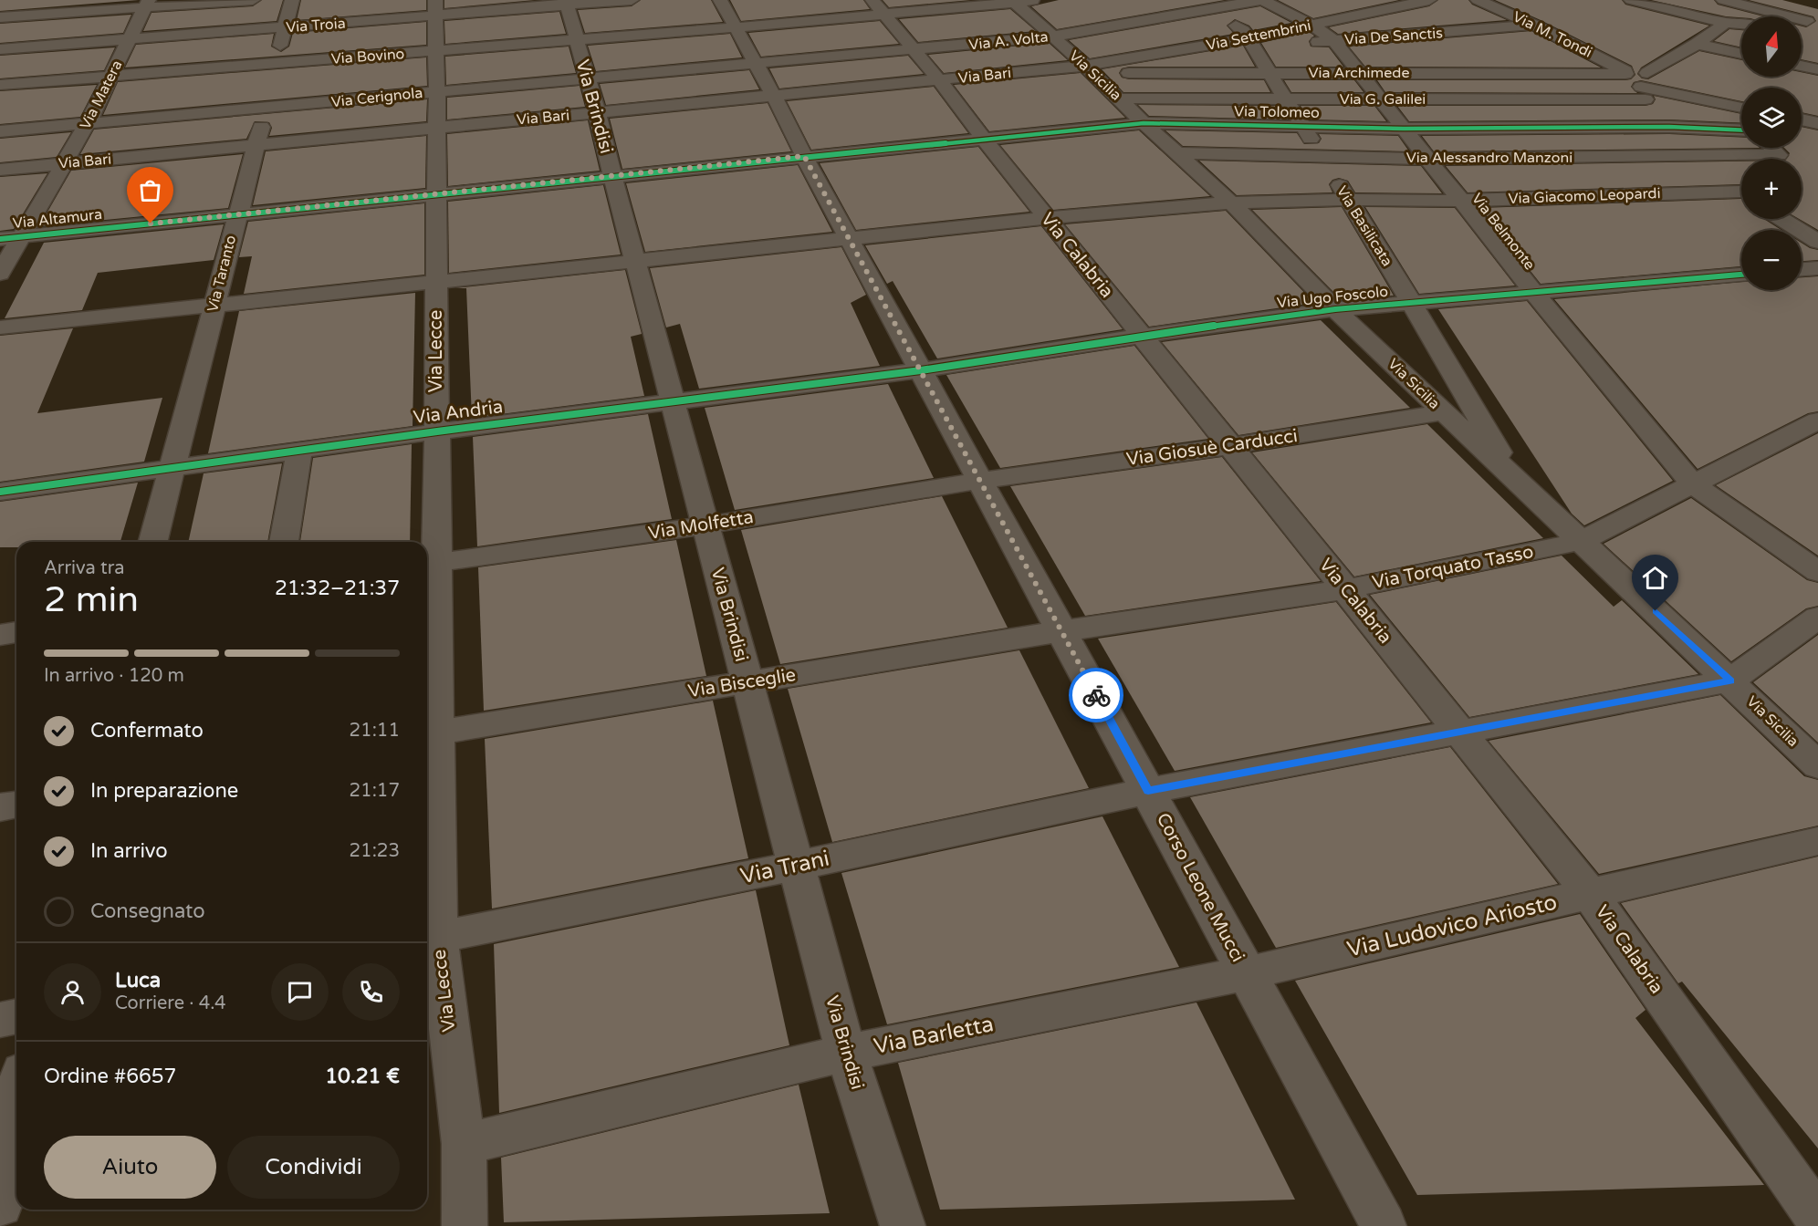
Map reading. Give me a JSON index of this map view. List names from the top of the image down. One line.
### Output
{"streets":{"street":["Via Troia","Via M. Tondi","Via Settembrini","Via De Sanctis","Via A. Volta","Via Bovino","Via Archimede","Via Bari","Via Sicilia","Via Matera","Via Cerignola","Via G. Galilei","Via Brindisi","Via Tolomeo","Via Alessandro Manzoni","Via Giacomo Leopardi","Via Altamura","Via Basilicata","Via Belmonte","Via Calabria","Via Taranto","Via Ugo Foscolo","Via Lecce","Via Andria","Via Giosuè Carducci","Via Molfetta","Via Torquato Tasso","Via Bisceglie","Via Trani","Corso Leone Mucci","Via Ludovico Ariosto","Via Barletta"]},"crossings":[["Via Troia","Via Matera"],["Via Troia","Via Brindisi"],["Via Troia","Via Taranto"],["Via Troia","Via Lecce"],["Via M. Tondi","Via De Sanctis"],["Via M. Tondi","Via Archimede"],["Via M. Tondi","Via G. Galilei"],["Via M. Tondi","Via Tolomeo"],["Via M. Tondi","Via Alessandro Manzoni"],["Via Settembrini","Via Archimede"],["Via Settembrini","Via Bari"],["Via Settembrini","Via Sicilia"],["Via Settembrini","Via Basilicata"],["Via Settembrini","Via Belmonte"],["Via De Sanctis","Via Belmonte"],["Via A. Volta","Via Sicilia"],["Via A. Volta","Via Cerignola"],["Via A. Volta","Via Basilicata"],["Via A. Volta","Via Belmonte"],["Via A. Volta","Via Calabria"],["Via A. Volta","Corso Leone Mucci"],["Via Bovino","Via Sicilia"],["Via Bovino","Via Matera"],["Via Bovino","Via Cerignola"],["Via Bovino","Via Brindisi"],["Via Bovino","Via Calabria"],["Via Bovino","Via Taranto"],["Via Bovino","Via Lecce"],["Via Bovino","Corso Leone Mucci"],["Via Archimede","Via Bari"],["Via Archimede","Via Sicilia"],["Via Archimede","Via G. Galilei"],["Via Archimede","Via Basilicata"],["Via Archimede","Via Belmonte"],["Via Bari","Via Sicilia"],["Via Bari","Via Matera"],["Via Bari","Via Brindisi"],["Via Bari","Via Calabria"],["Via Bari","Via Taranto"],["Via Bari","Via Lecce"],["Via Bari","Corso Leone Mucci"],["Via Sicilia","Via G. Galilei"],["Via Sicilia","Via Tolomeo"],["Via Sicilia","Via Alessandro Manzoni"],["Via Sicilia","Via Giacomo Leopardi"],["Via Sicilia","Via Basilicata"],["Via Sicilia","Via Ugo Foscolo"],["Via Sicilia","Via Giosuè Carducci"],["Via Sicilia","Via Torquato Tasso"],["Via Sicilia","Via Trani"],["Via Matera","Via Cerignola"],["Via Matera","Via Altamura"],["Via Cerignola","Via Brindisi"],["Via Cerignola","Via Taranto"],["Via Cerignola","Via Lecce"],["Via Cerignola","Corso Leone Mucci"],["Via G. Galilei","Via Basilicata"],["Via G. Galilei","Via Belmonte"],["Via Brindisi","Via Giacomo Leopardi"],["Via Brindisi","Via Altamura"],["Via Brindisi","Via Andria"],["Via Brindisi","Via Molfetta"],["Via Brindisi","Via Bisceglie"],["Via Brindisi","Via Trani"],["Via Brindisi","Via Barletta"],["Via Tolomeo","Via Altamura"],["Via Tolomeo","Via Basilicata"],["Via Tolomeo","Via Belmonte"],["Via Tolomeo","Via Calabria"],["Via Tolomeo","Corso Leone Mucci"],["Via Alessandro Manzoni","Via Basilicata"],["Via Alessandro Manzoni","Via Belmonte"],["Via Giacomo Leopardi","Via Basilicata"],["Via Giacomo Leopardi","Via Belmonte"],["Via Giacomo Leopardi","Via Calabria"],["Via Giacomo Leopardi","Via Taranto"],["Via Giacomo Leopardi","Via Lecce"],["Via Giacomo Leopardi","Corso Leone Mucci"],["Via Altamura","Via Taranto"],["Via Altamura","Via Lecce"],["Via Altamura","Corso Leone Mucci"],["Via Basilicata","Via Ugo Foscolo"],["Via Belmonte","Via Ugo Foscolo"],["Via Belmonte","Via Torquato Tasso"],["Via Calabria","Via Ugo Foscolo"],["Via Calabria","Via Giosuè Carducci"],["Via Calabria","Via Torquato Tasso"],["Via Calabria","Via Trani"],["Via Calabria","Via Ludovico Ariosto"],["Via Taranto","Via Andria"],["Via Ugo Foscolo","Via Andria"],["Via Ugo Foscolo","Corso Leone Mucci"],["Via Lecce","Via Andria"],["Via Lecce","Via Molfetta"],["Via Lecce","Via Bisceglie"],["Via Lecce","Via Trani"],["Via Lecce","Via Barletta"],["Via Andria","Corso Leone Mucci"],["Via Giosuè Carducci","Via Molfetta"],["Via Giosuè Carducci","Corso Leone Mucci"],["Via Molfetta","Corso Leone Mucci"],["Via Torquato Tasso","Via Bisceglie"],["Via Torquato Tasso","Corso Leone Mucci"],["Via Bisceglie","Corso Leone Mucci"],["Via Trani","Corso Leone Mucci"],["Corso Leone Mucci","Via Ludovico Ariosto"],["Corso Leone Mucci","Via Barletta"],["Via Ludovico Ariosto","Via Barletta"]],"north":"top","page":{"map_buttons":["+","−"],"heading":["2 min","Arriva tra","21:32–21:37"],"panel":["Luca","Corriere · 4.4","Ordine #6657","10.21 €"],"bar":"In arrivo · 120 m","list":[["Confermato","21:11"],["In preparazione","21:17"],["In arrivo","21:23"],"Consegnato"],"buttons":["Aiuto","Condividi"]}}
